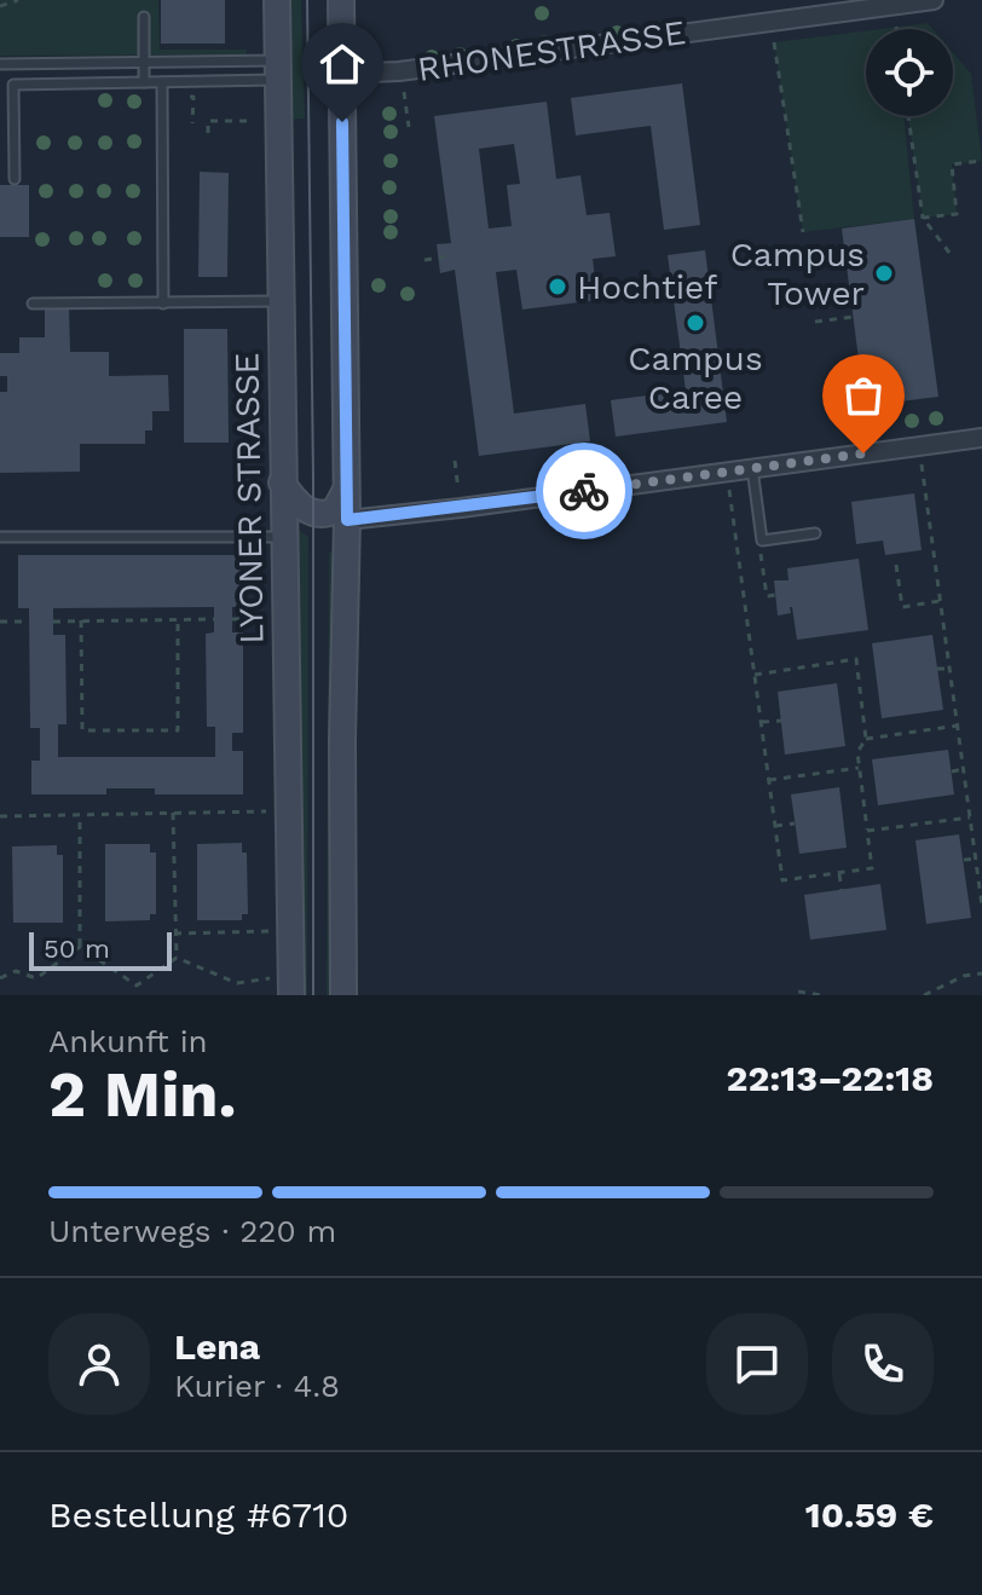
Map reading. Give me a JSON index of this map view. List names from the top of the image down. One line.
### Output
{"streets":{"main road":["LYONER STRASSE"],"street":["RHONESTRASSE"]},"places":["Campus Tower","Hochtief","Campus Caree"],"scale_bar":"50 m","page":{"scale":"50 m","heading":["2 Min.","Ankunft in","22:13–22:18"],"panel":["Lena","Kurier · 4.8","Bestellung #6710","10.59 €"],"bar":"Unterwegs · 220 m"}}
